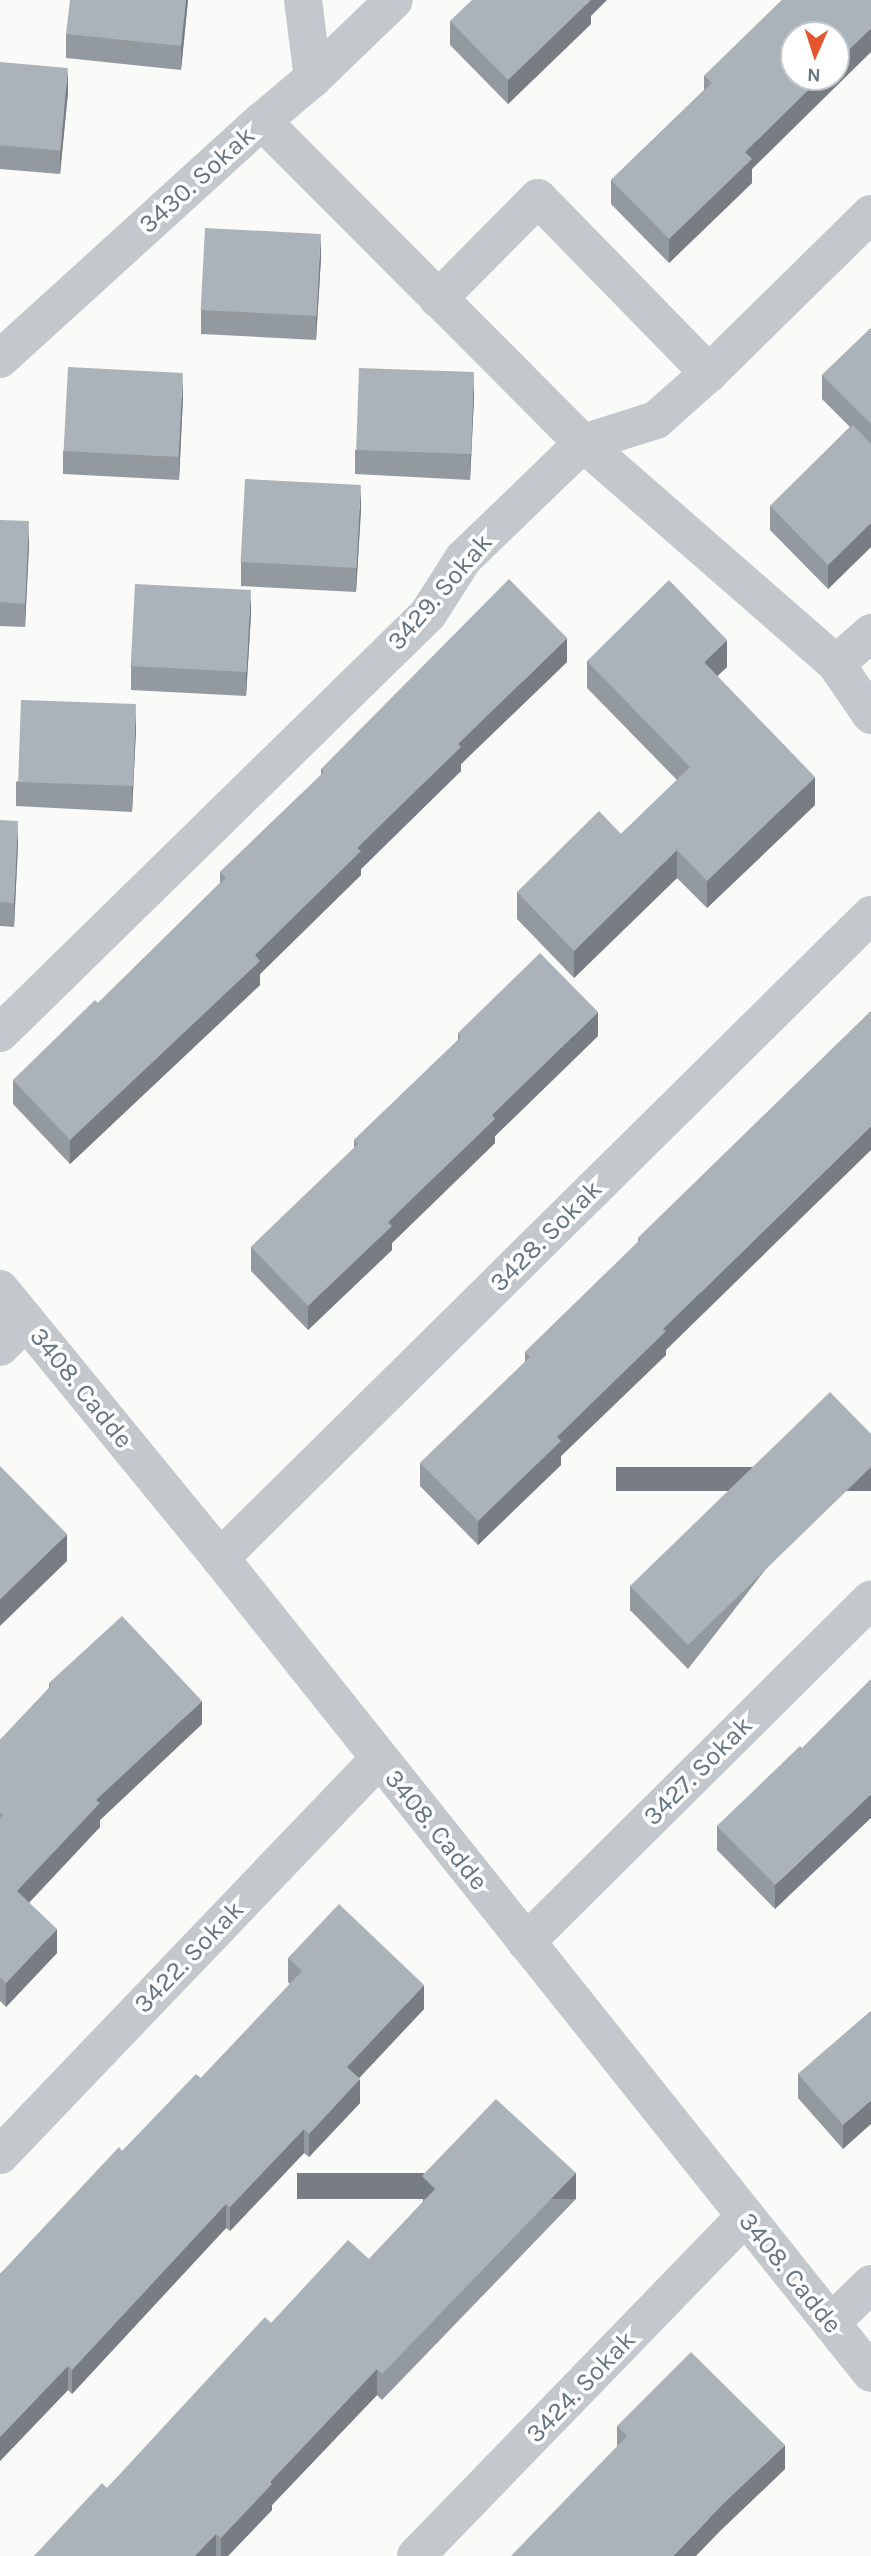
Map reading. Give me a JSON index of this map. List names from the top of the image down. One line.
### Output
{"streets":{"street":["3430. Sokak","3429. Sokak","3428. Sokak","3408. Cadde","3427. Sokak","3422. Sokak","3424. Sokak"]},"crossings":[["3428. Sokak","3408. Cadde"],["3408. Cadde","3427. Sokak"],["3408. Cadde","3422. Sokak"],["3408. Cadde","3424. Sokak"]],"north":"bottom"}
